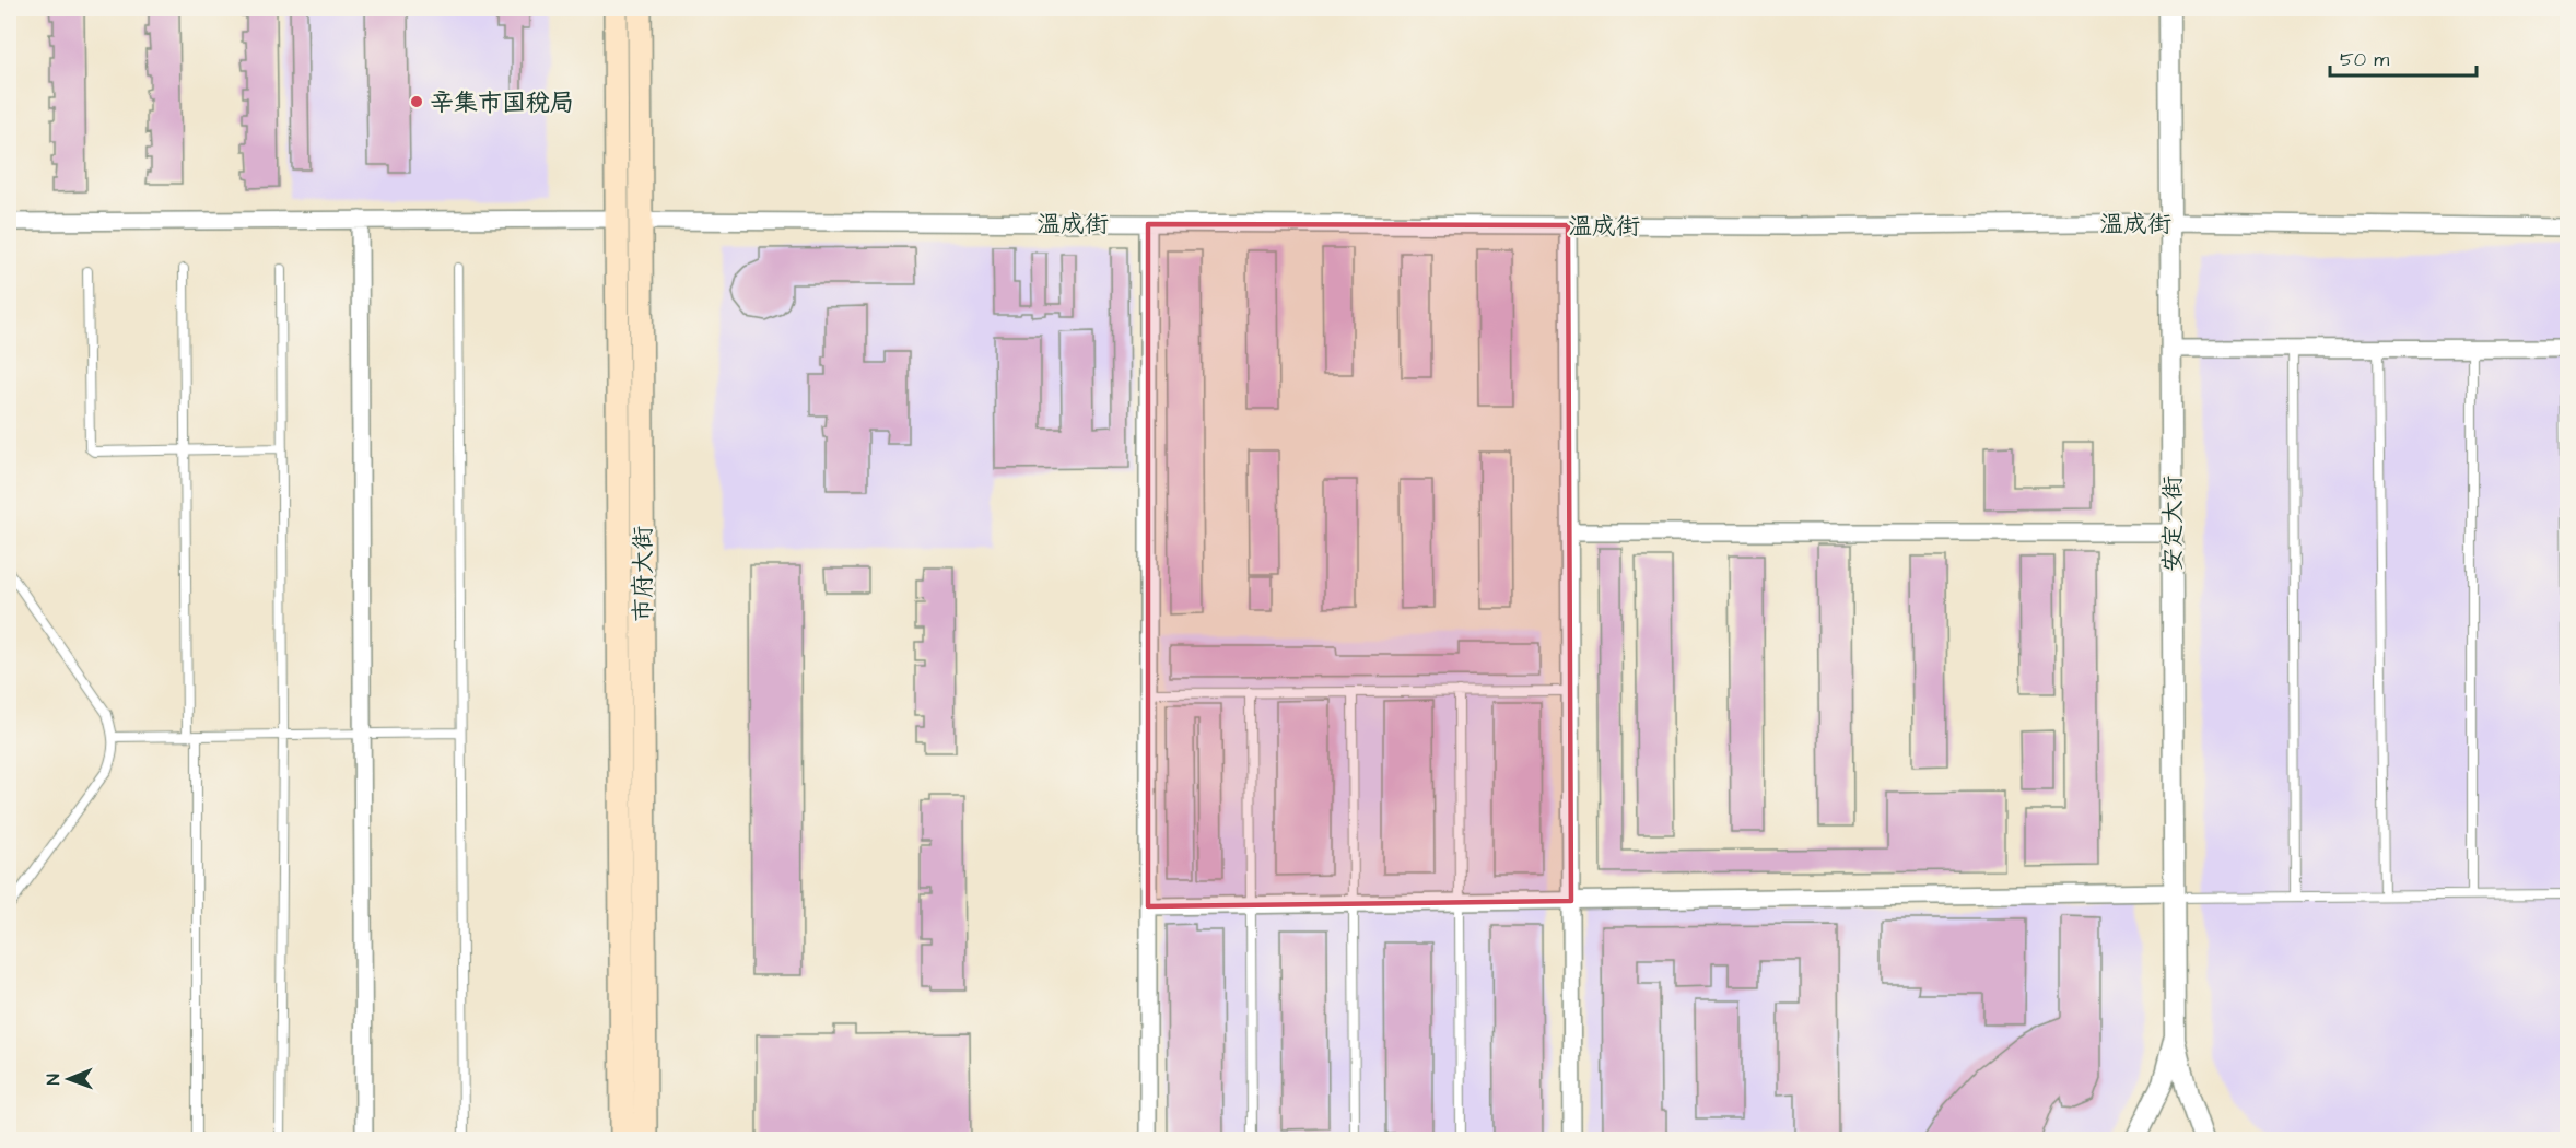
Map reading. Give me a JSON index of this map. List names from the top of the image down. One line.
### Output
{"streets":{"main road":["市府大街"],"street":["温成街","安定大街"]},"crossings":[["温成街","安定大街"],["温成街","市府大街"]],"places":["辛集市国税局"],"scale_bar":"50 m","north":"left"}
